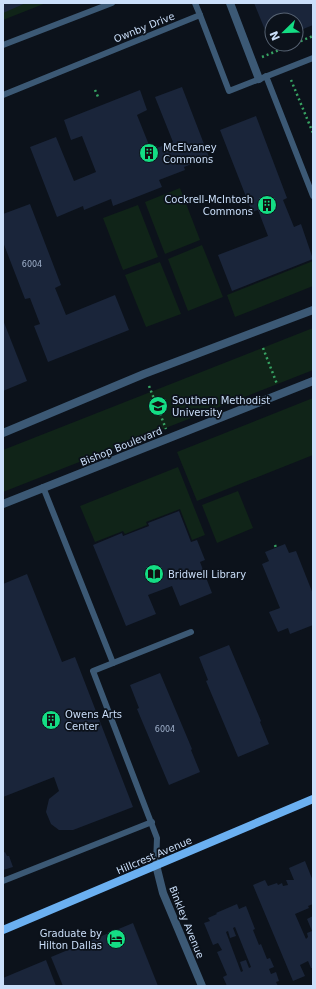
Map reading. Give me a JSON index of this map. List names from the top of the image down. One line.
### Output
{"streets":{"street":["Bishop Boulevard","Hillcrest Avenue","Binkley Avenue"],"lane":["Ownby Drive"]},"crossings":[["Hillcrest Avenue","Binkley Avenue"]],"places":{"building":["McElvaney Commons","Cockrell-McIntosh Commons","Owens Arts Center"],"school or university":["Southern Methodist University"],"library":["Bridwell Library"],"hotel":["Graduate by Hilton Dallas"]},"house_numbers":["6004","6004"],"north":"bottom left"}
